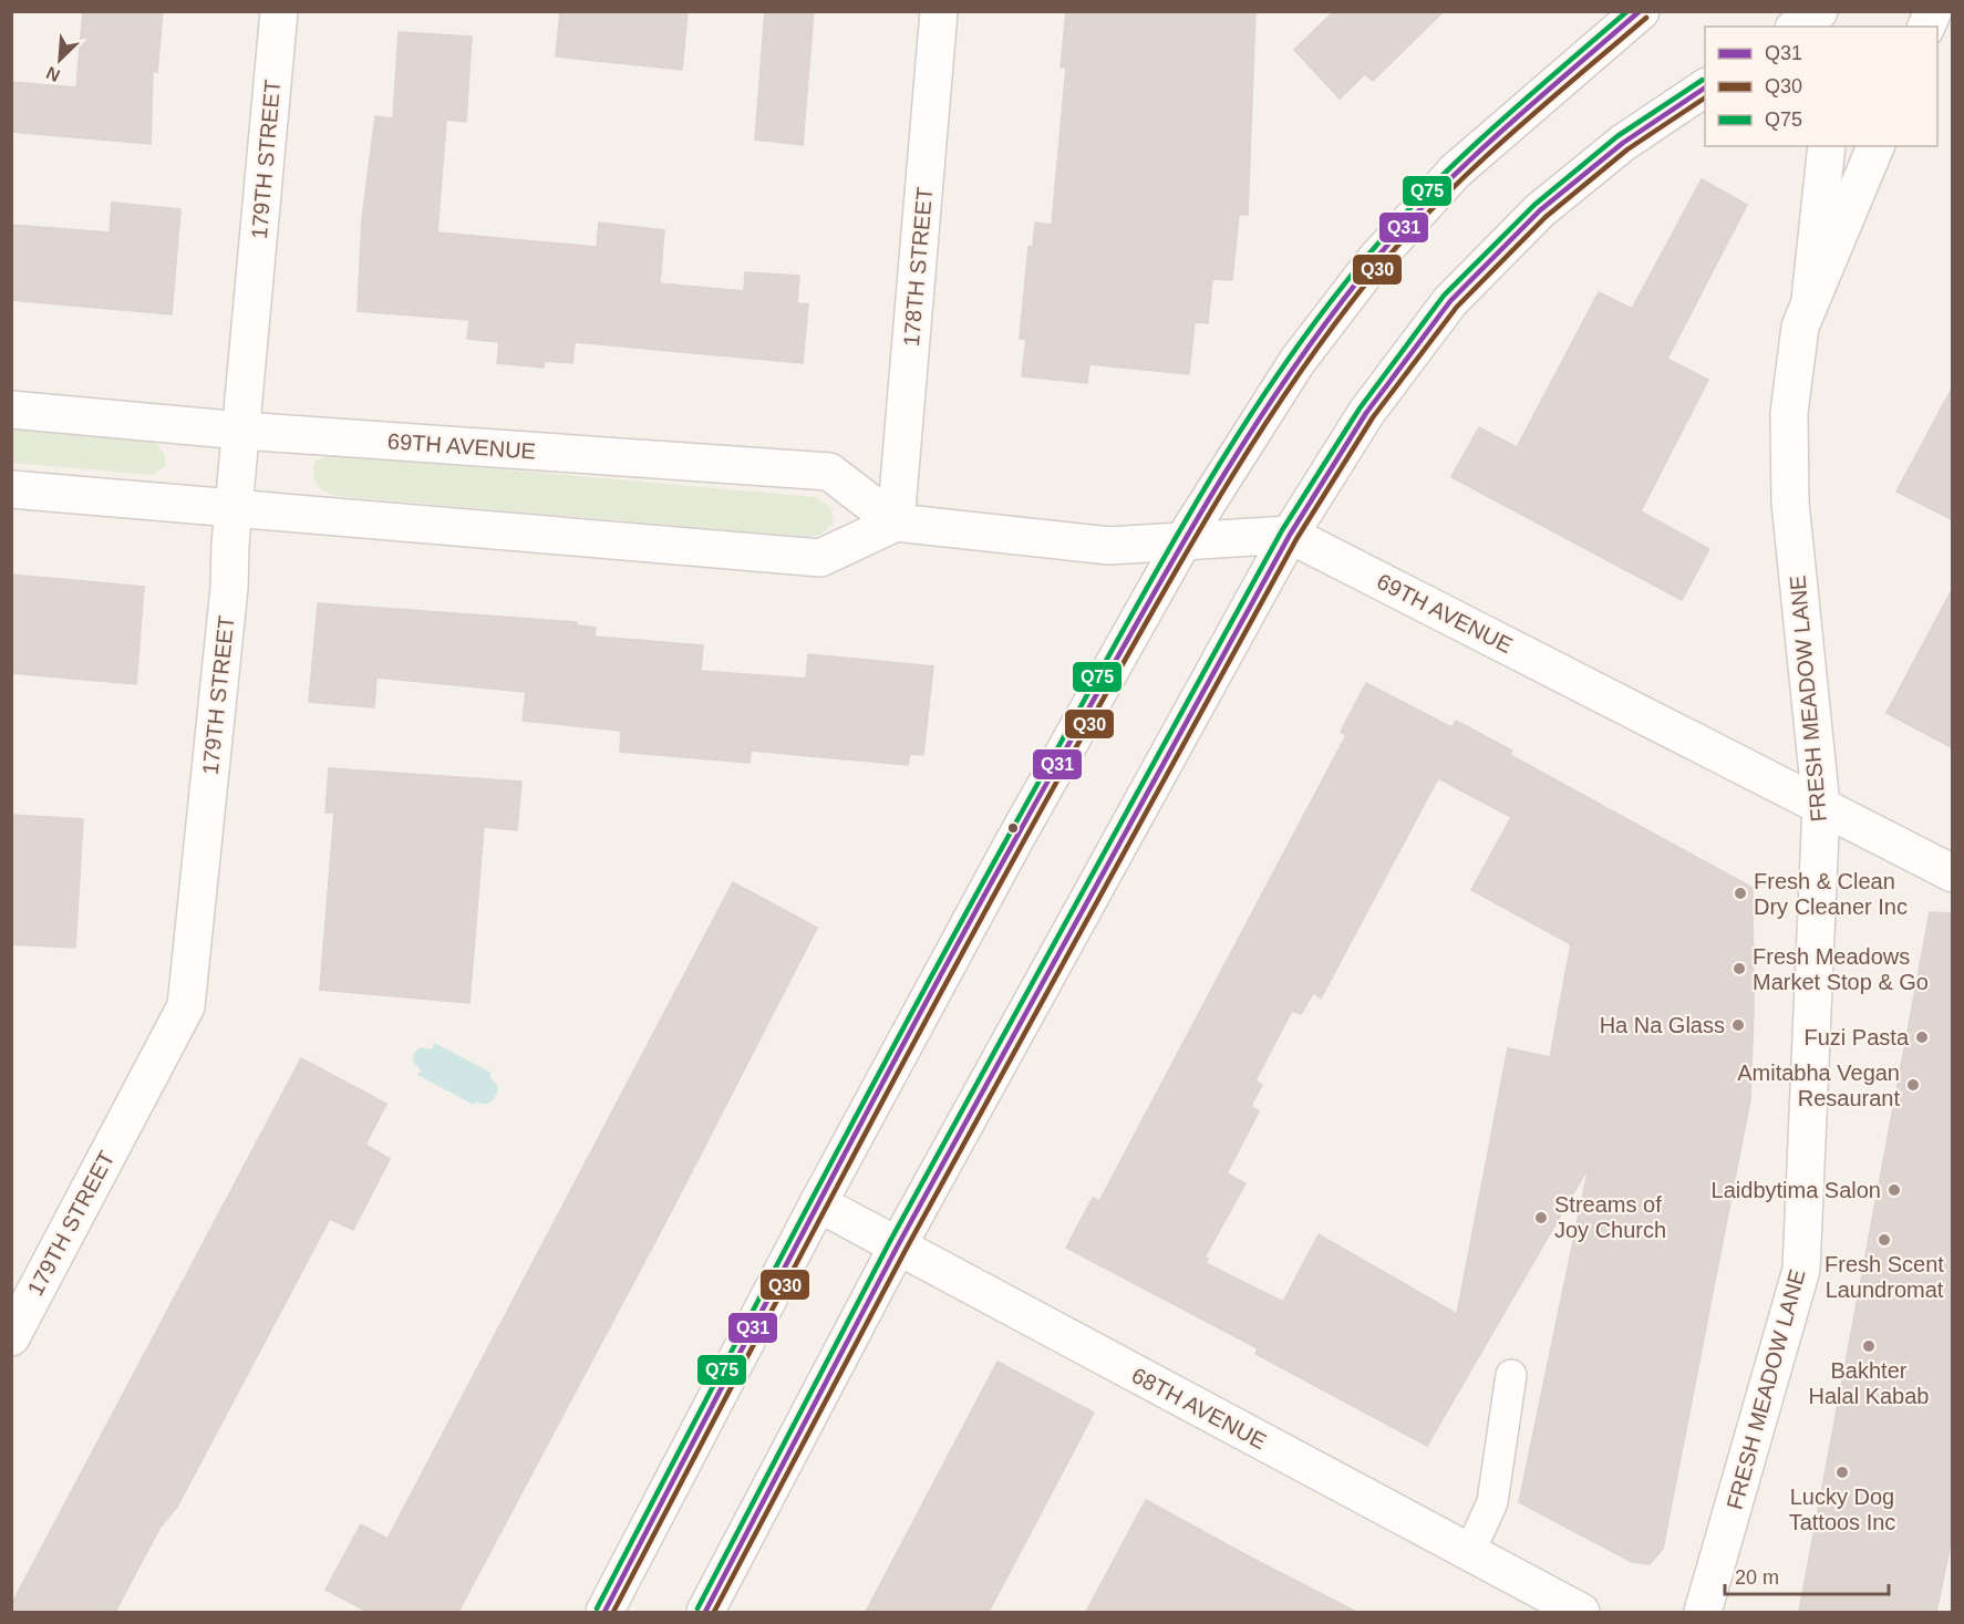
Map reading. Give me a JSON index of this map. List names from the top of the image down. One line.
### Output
{"streets":{"street":["179TH STREET","178TH STREET","69TH AVENUE","FRESH MEADOW LANE","68TH AVENUE"]},"crossings":[["179TH STREET","69TH AVENUE"],["178TH STREET","69TH AVENUE"],["69TH AVENUE","FRESH MEADOW LANE"]],"places":["Fresh & Clean Dry Cleaner Inc","Fresh Meadows Market Stop & Go","Ha Na Glass","Fuzi Pasta","Amitabha Vegan Resaurant","Laidbytima Salon","Streams of Joy Church","Fresh Scent Laundromat","Bakhter Halal Kabab","Lucky Dog Tattoos Inc"],"lines":["transit line Q31","transit line Q75","transit line Q30"],"legend":["Q31","Q30","Q75"],"scale_bar":"20 m","north":"bottom left"}
